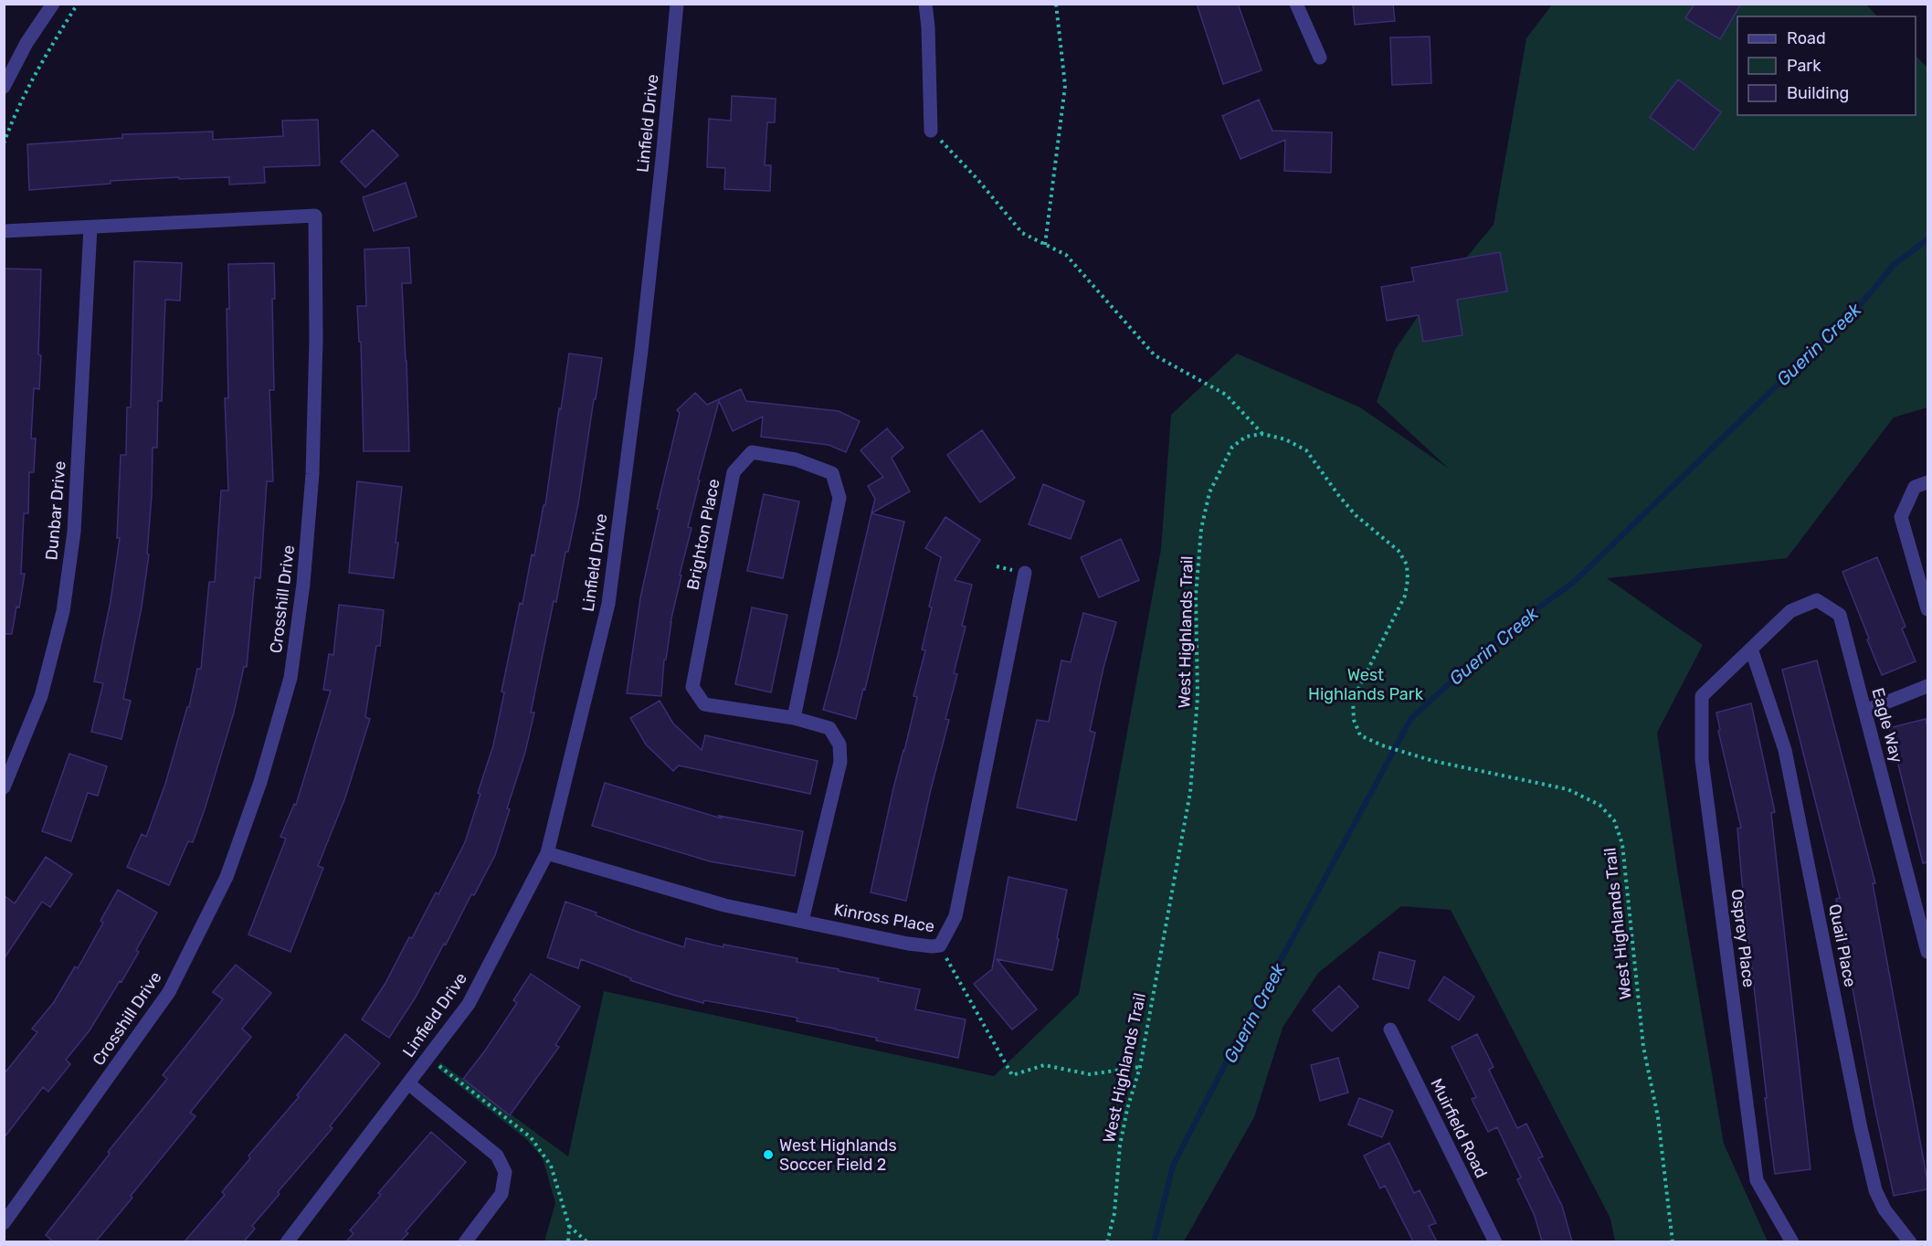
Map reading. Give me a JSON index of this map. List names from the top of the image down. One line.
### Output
{"streets":{"street":["Linfield Drive","Dunbar Drive","Brighton Place","Crosshill Drive","Eagle Way","Kinross Place","Osprey Place","Quail Place","Muirfield Road"],"path":["West Highlands Trail"]},"crossings":[["Linfield Drive","Kinross Place"],["Dunbar Drive","Crosshill Drive"],["Brighton Place","Kinross Place"],["Eagle Way","Osprey Place"],["Eagle Way","Quail Place"],["Osprey Place","Quail Place"]],"water":["Guerin Creek"],"parks":["West Highlands Park"],"places":["West Highlands Soccer Field 2"],"legend":["Road","Park","Building"]}
